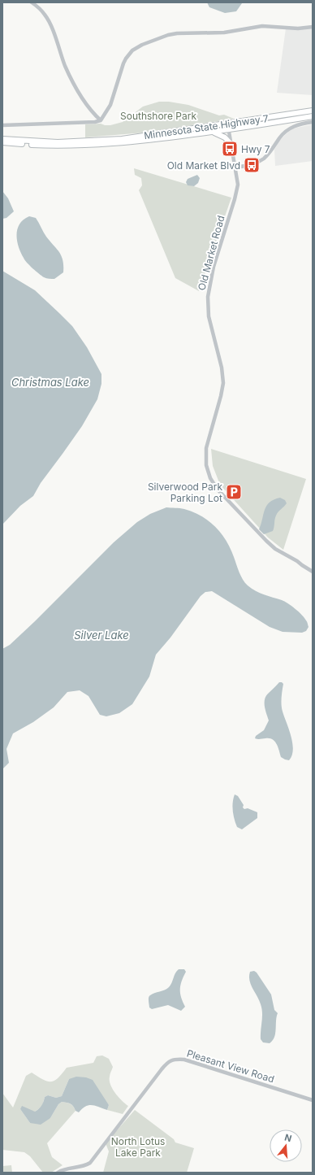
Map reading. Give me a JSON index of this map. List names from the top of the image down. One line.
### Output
{"streets":{"main road":["Minnesota State Highway 7"],"street":["Old Market Road","Pleasant View Road"]},"crossings":[["Minnesota State Highway 7","Old Market Road"]],"water":["Christmas Lake","Silver Lake"],"parks":["Southshore Park","North Lotus Lake Park"],"places":{"bus stop":["Hwy 7","Old Market Blvd"],"parking":["Silverwood Park Parking Lot"]},"north":"top"}
